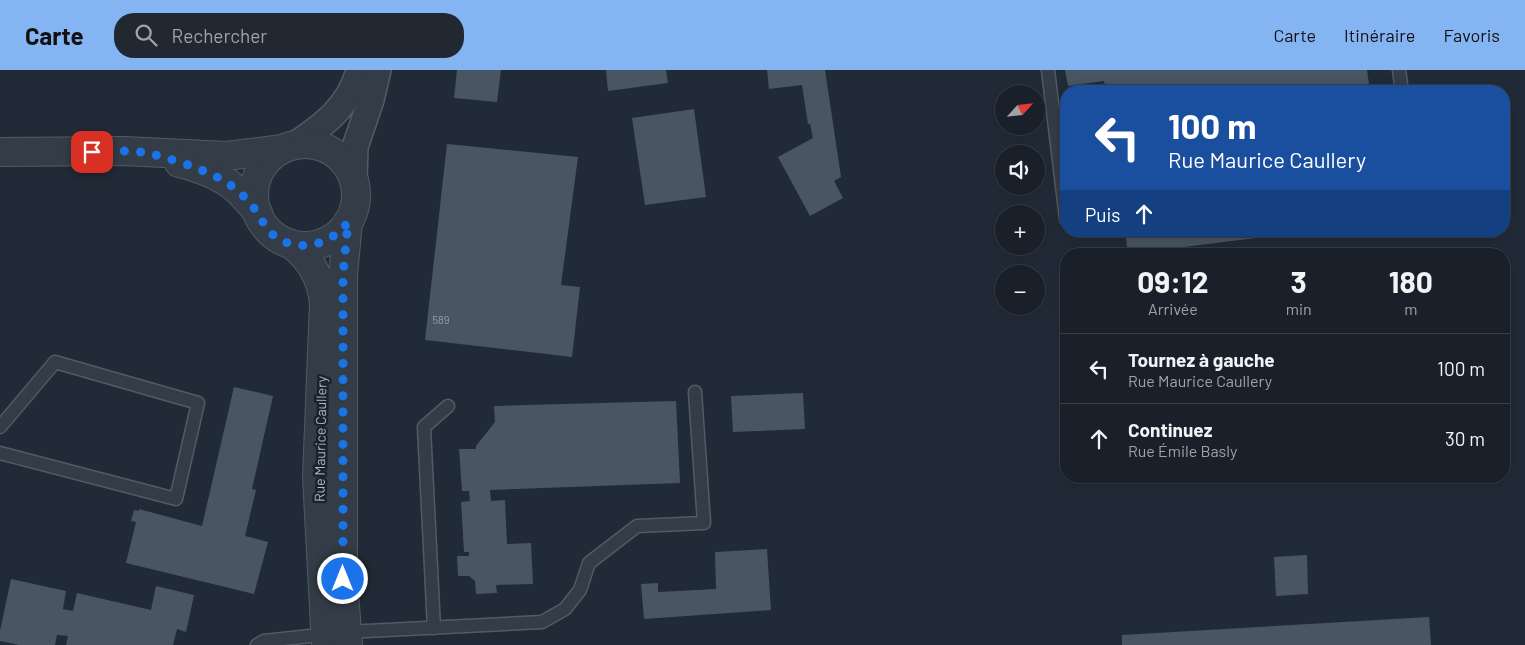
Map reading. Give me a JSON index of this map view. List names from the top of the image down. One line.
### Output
{"streets":{"street":["Rue Maurice Caullery"]},"house_numbers":["589"],"north":"top right","page":{"header":"Carte","search":"Rechercher","nav":["Carte","Itinéraire","Favoris"],"map_buttons":["+","−"],"turn":["100 m","Rue Maurice Caullery"],"then":"Puis","eta":["09:12","Arrivée","3","min","180","m"],"list":[{"name":"Tournez à gauche","note":"Rue Maurice Caullery","value":"100 m"},{"name":"Continuez","note":"Rue Émile Basly","value":"30 m"}]}}
